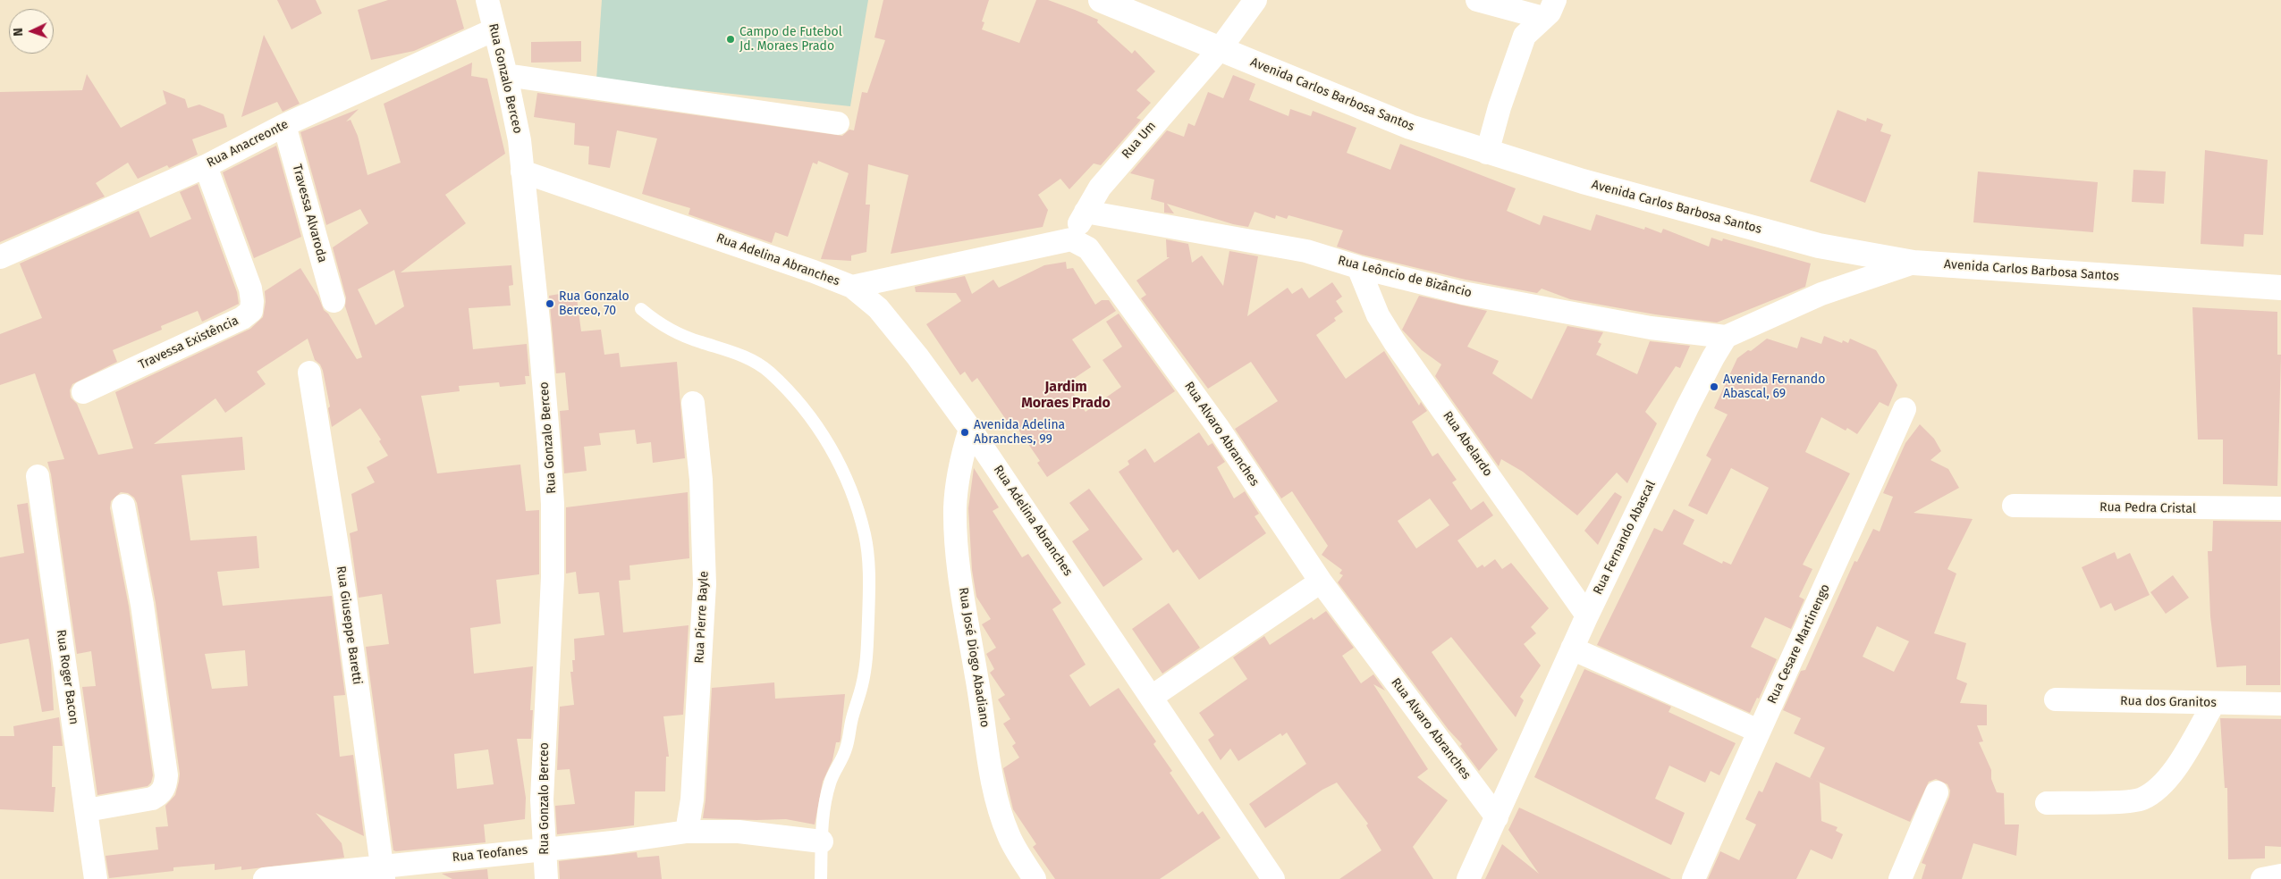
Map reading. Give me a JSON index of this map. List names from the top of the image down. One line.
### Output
{"streets":{"main road":["Avenida Carlos Barbosa Santos"],"street":["Rua Gonzalo Berceo","Rua Um","Rua Anacreonte","Travessa Alvaroda","Rua Adelina Abranches","Rua Leôncio de Bizâncio","Travessa Existência","Rua Alvaro Abranches","Rua Abelardo","Rua Pedra Cristal","Rua Fernando Abascal","Rua Pierre Bayle","Rua Giuseppe Baretti","Rua Cesare Martinengo","Rua José Diogo Abadiano","Rua Roger Bacon","Rua dos Granitos","Rua Teofanes"]},"crossings":[["Rua Gonzalo Berceo","Rua Anacreonte"],["Rua Gonzalo Berceo","Rua Adelina Abranches"],["Rua Gonzalo Berceo","Rua Teofanes"],["Avenida Carlos Barbosa Santos","Rua Um"],["Rua Um","Rua Leôncio de Bizâncio"],["Rua Um","Rua Alvaro Abranches"],["Rua Anacreonte","Travessa Alvaroda"],["Rua Anacreonte","Travessa Existência"],["Rua Adelina Abranches","Rua José Diogo Abadiano"],["Rua Leôncio de Bizâncio","Rua Abelardo"],["Rua Leôncio de Bizâncio","Rua Fernando Abascal"],["Rua Alvaro Abranches","Rua Fernando Abascal"],["Rua Abelardo","Rua Fernando Abascal"],["Rua Pierre Bayle","Rua Teofanes"],["Rua Giuseppe Baretti","Rua Teofanes"]],"districts":["Jardim Moraes Prado"],"places":["Campo de Futebol Jd. Moraes Prado","Rua Gonzalo Berceo, 70","Avenida Fernando Abascal, 69","Avenida Adelina Abranches, 99"],"north":"left"}
